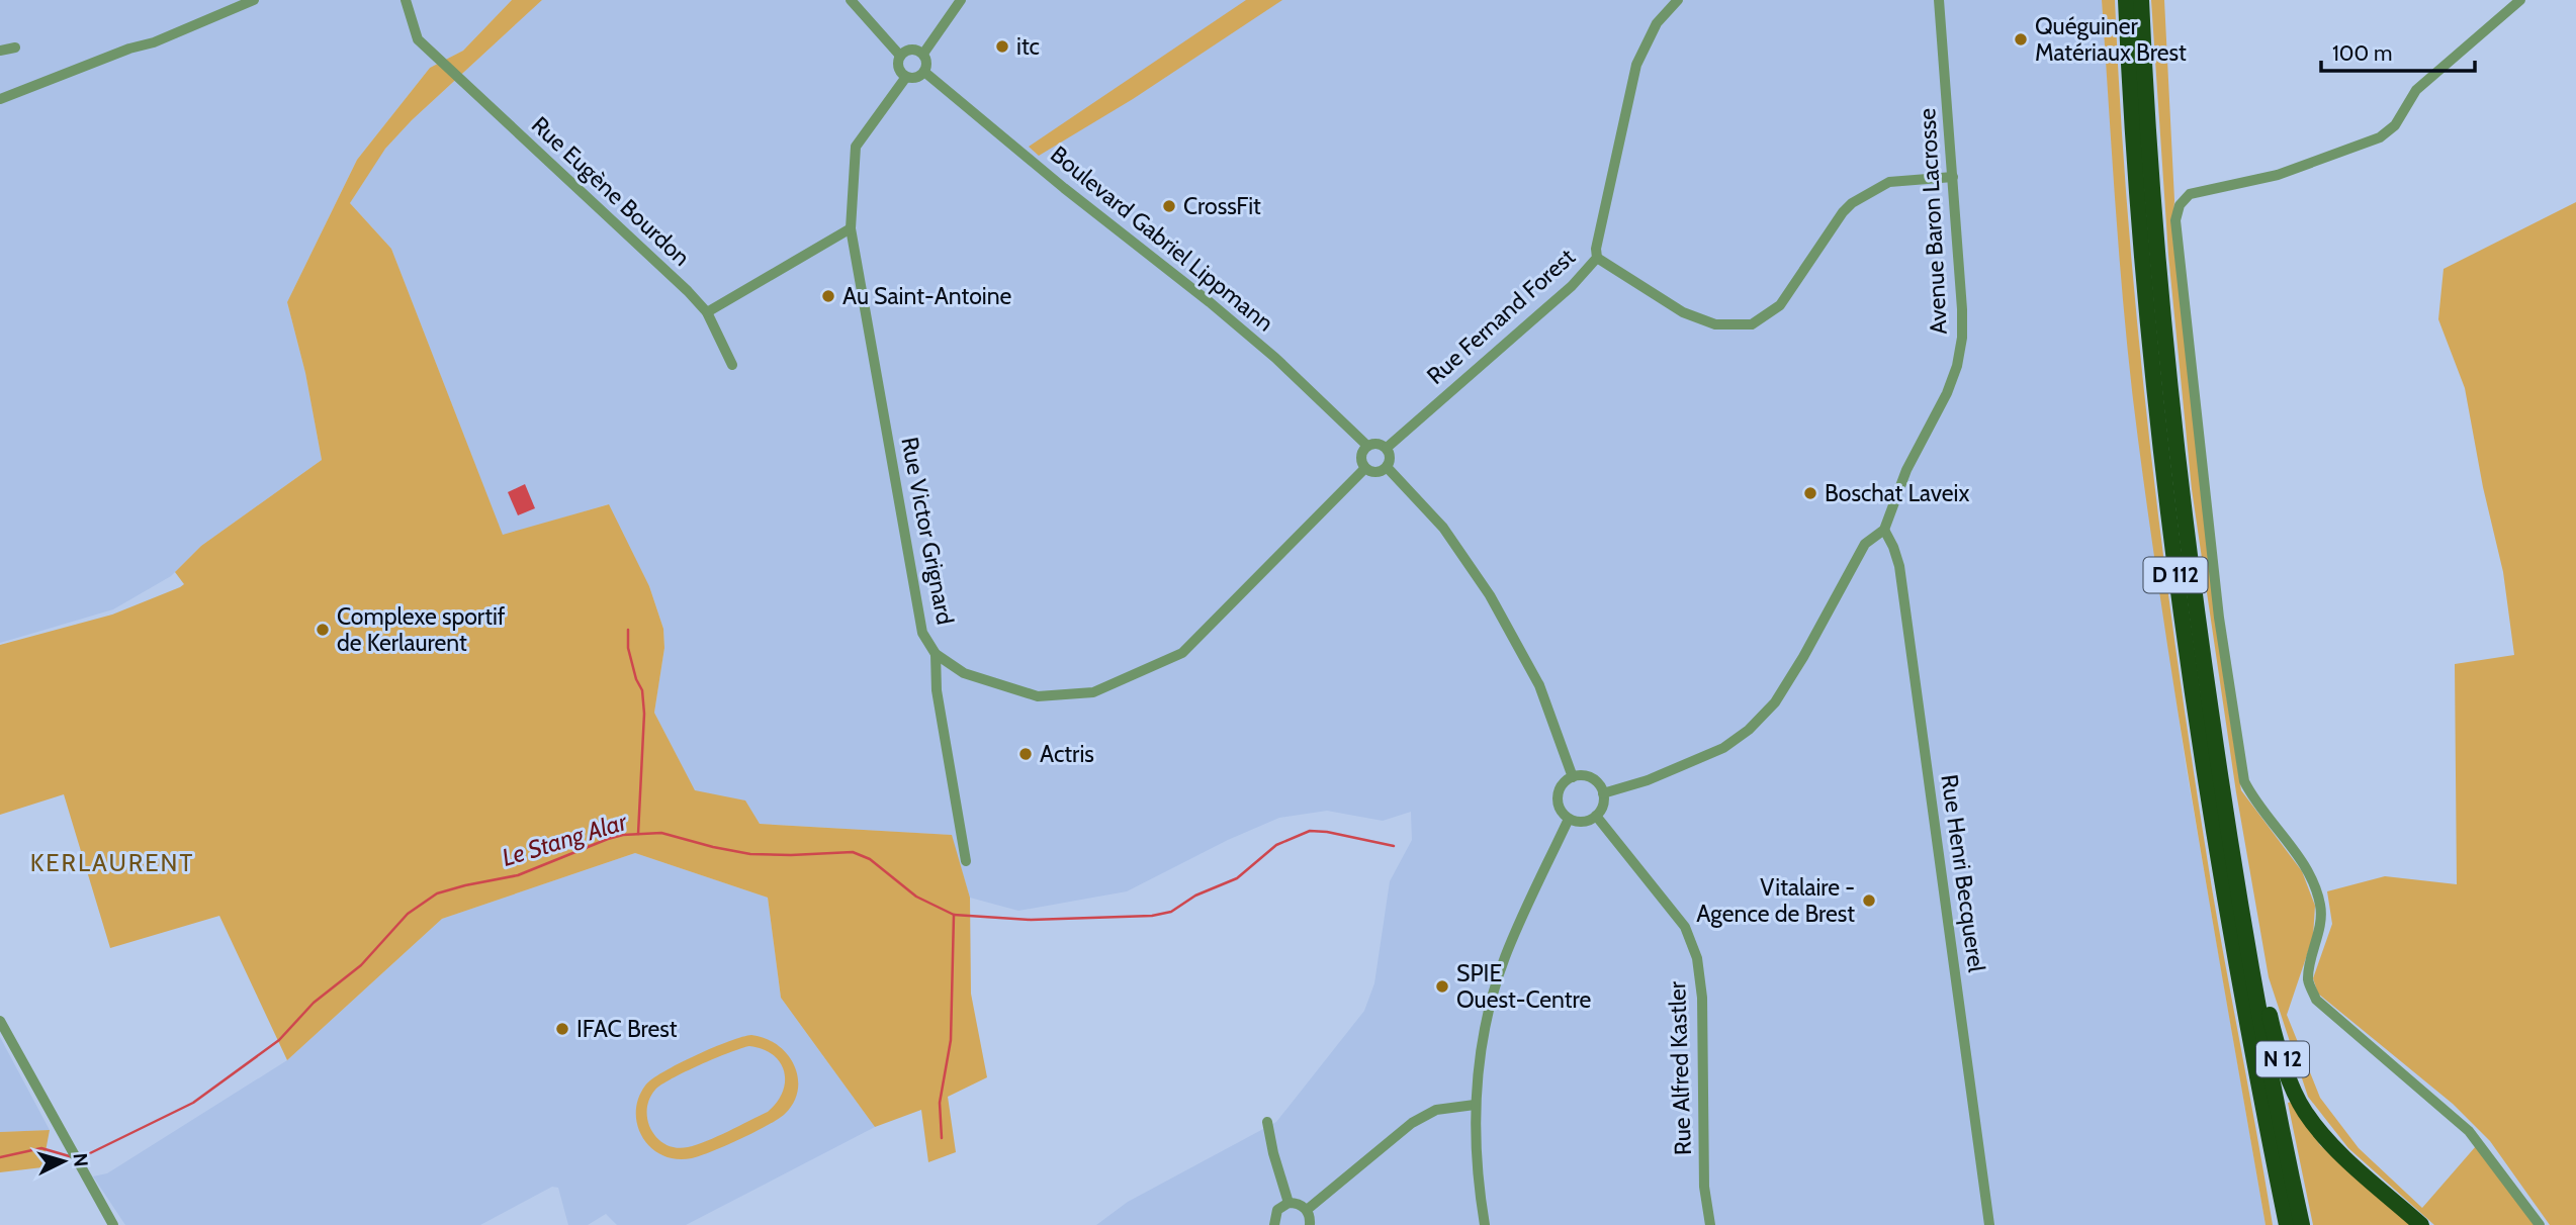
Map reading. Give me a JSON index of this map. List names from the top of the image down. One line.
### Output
{"streets":{"highway":["D 112","N 12"],"street":["Rue Eugène Bourdon","Avenue Baron Lacrosse","Boulevard Gabriel Lippmann","Rue Fernand Forest","Rue Victor Grignard","Rue Henri Becquerel","Rue Alfred Kastler"]},"crossings":[["Avenue Baron Lacrosse","Rue Henri Becquerel"],["Avenue Baron Lacrosse","Rue Alfred Kastler"],["Boulevard Gabriel Lippmann","Rue Fernand Forest"],["Boulevard Gabriel Lippmann","Rue Victor Grignard"],["Rue Fernand Forest","Rue Victor Grignard"],["D 112","N 12"]],"districts":["KERLAURENT"],"water":["Le Stang Alar"],"places":["Quéguiner Matériaux Brest","itc","CrossFit","Au Saint-Antoine","Boschat Laveix","Complexe sportif de Kerlaurent","Actris","Vitalaire - Agence de Brest","SPIE Ouest-Centre","IFAC Brest"],"scale_bar":"100 m","north":"right"}
